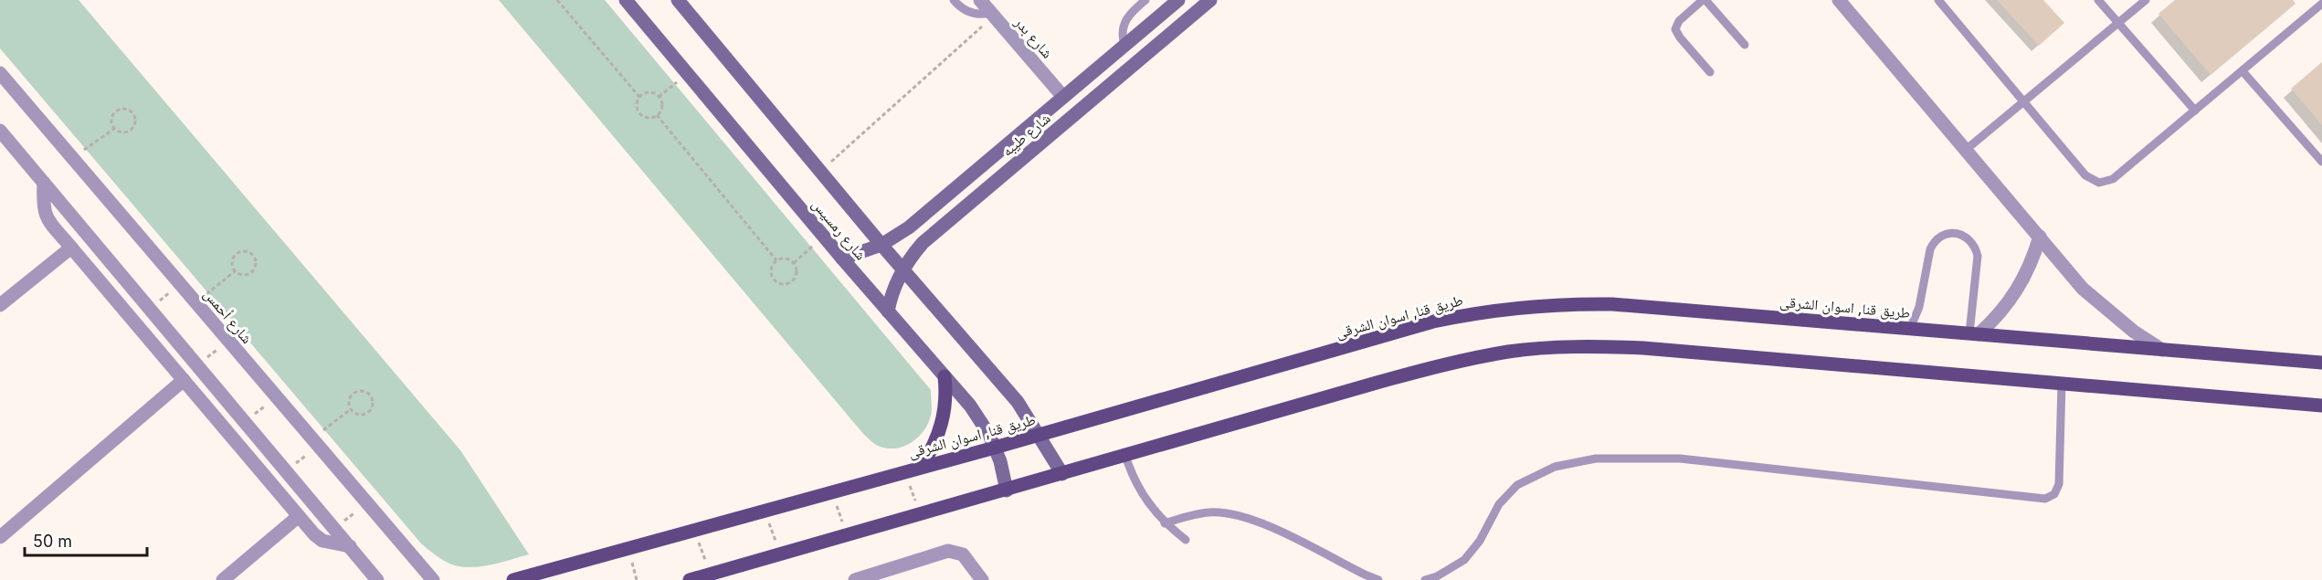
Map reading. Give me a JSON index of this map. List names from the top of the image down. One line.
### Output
{"streets":{"main road":["شارع طيبه","شارع رمسيس","طريق قنا, اسوان الشرقى"],"street":["شارع بدر","شارع أحمس"]},"crossings":[["شارع بدر","شارع طيبه"],["شارع طيبه","شارع رمسيس"],["شارع رمسيس","طريق قنا, اسوان الشرقى"]],"scale_bar":"50 m"}
